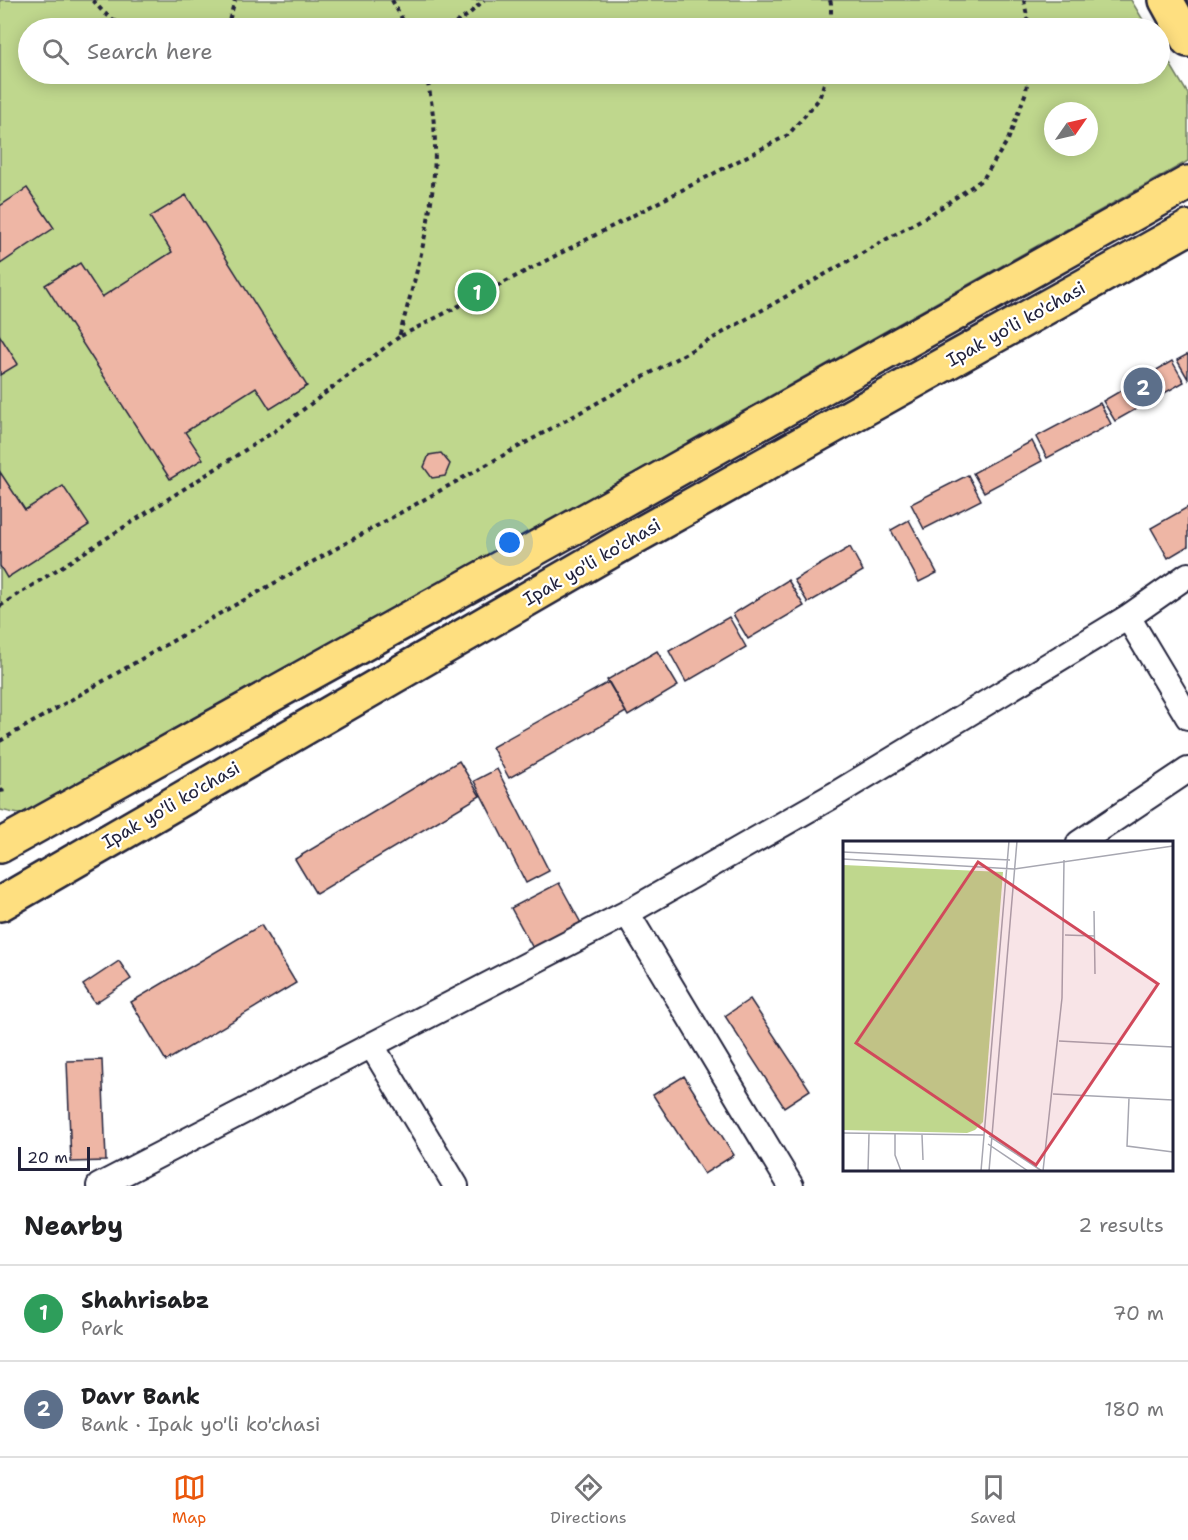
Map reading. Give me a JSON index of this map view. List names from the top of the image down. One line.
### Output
{"streets":{"main road":["Ipak yo'li ko'chasi"]},"scale_bar":"20 m","north":"top right","page":{"search":"Search here","pins":["1","2"],"scale":"20 m","heading":["Nearby","2 results"],"list":[{"mark":"1","name":"Shahrisabz","note":"Park","value":"70 m"},{"mark":"2","name":"Davr Bank","note":"Bank · Ipak yo'li ko'chasi","value":"180 m"}],"nav":["Map","Directions","Saved"]}}
